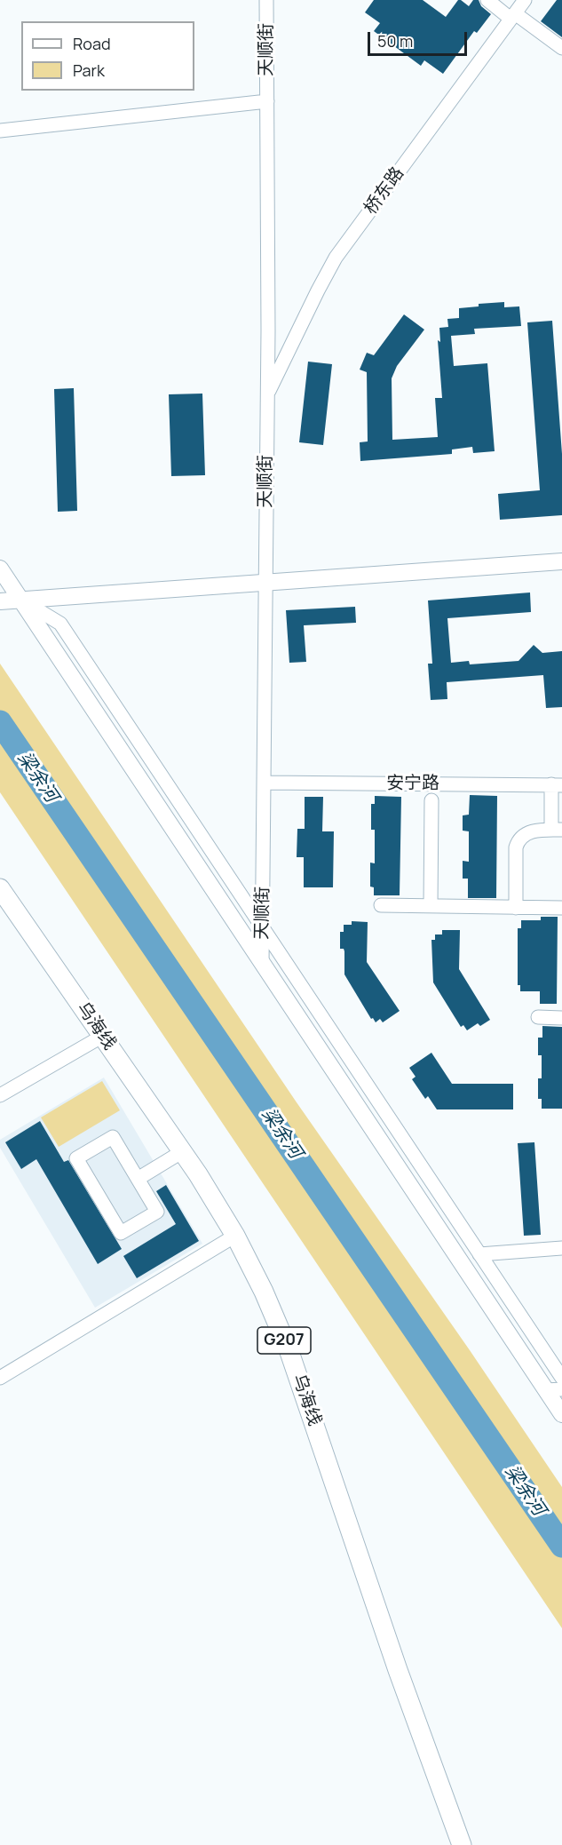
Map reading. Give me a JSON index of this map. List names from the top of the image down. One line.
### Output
{"streets":{"highway":["乌海线","G207"],"street":["天顺街","桥东路","安宁路"]},"crossings":[["天顺街","桥东路"],["天顺街","安宁路"]],"water":["梁余河"],"legend":["Road","Park"],"scale_bar":"50 m"}
